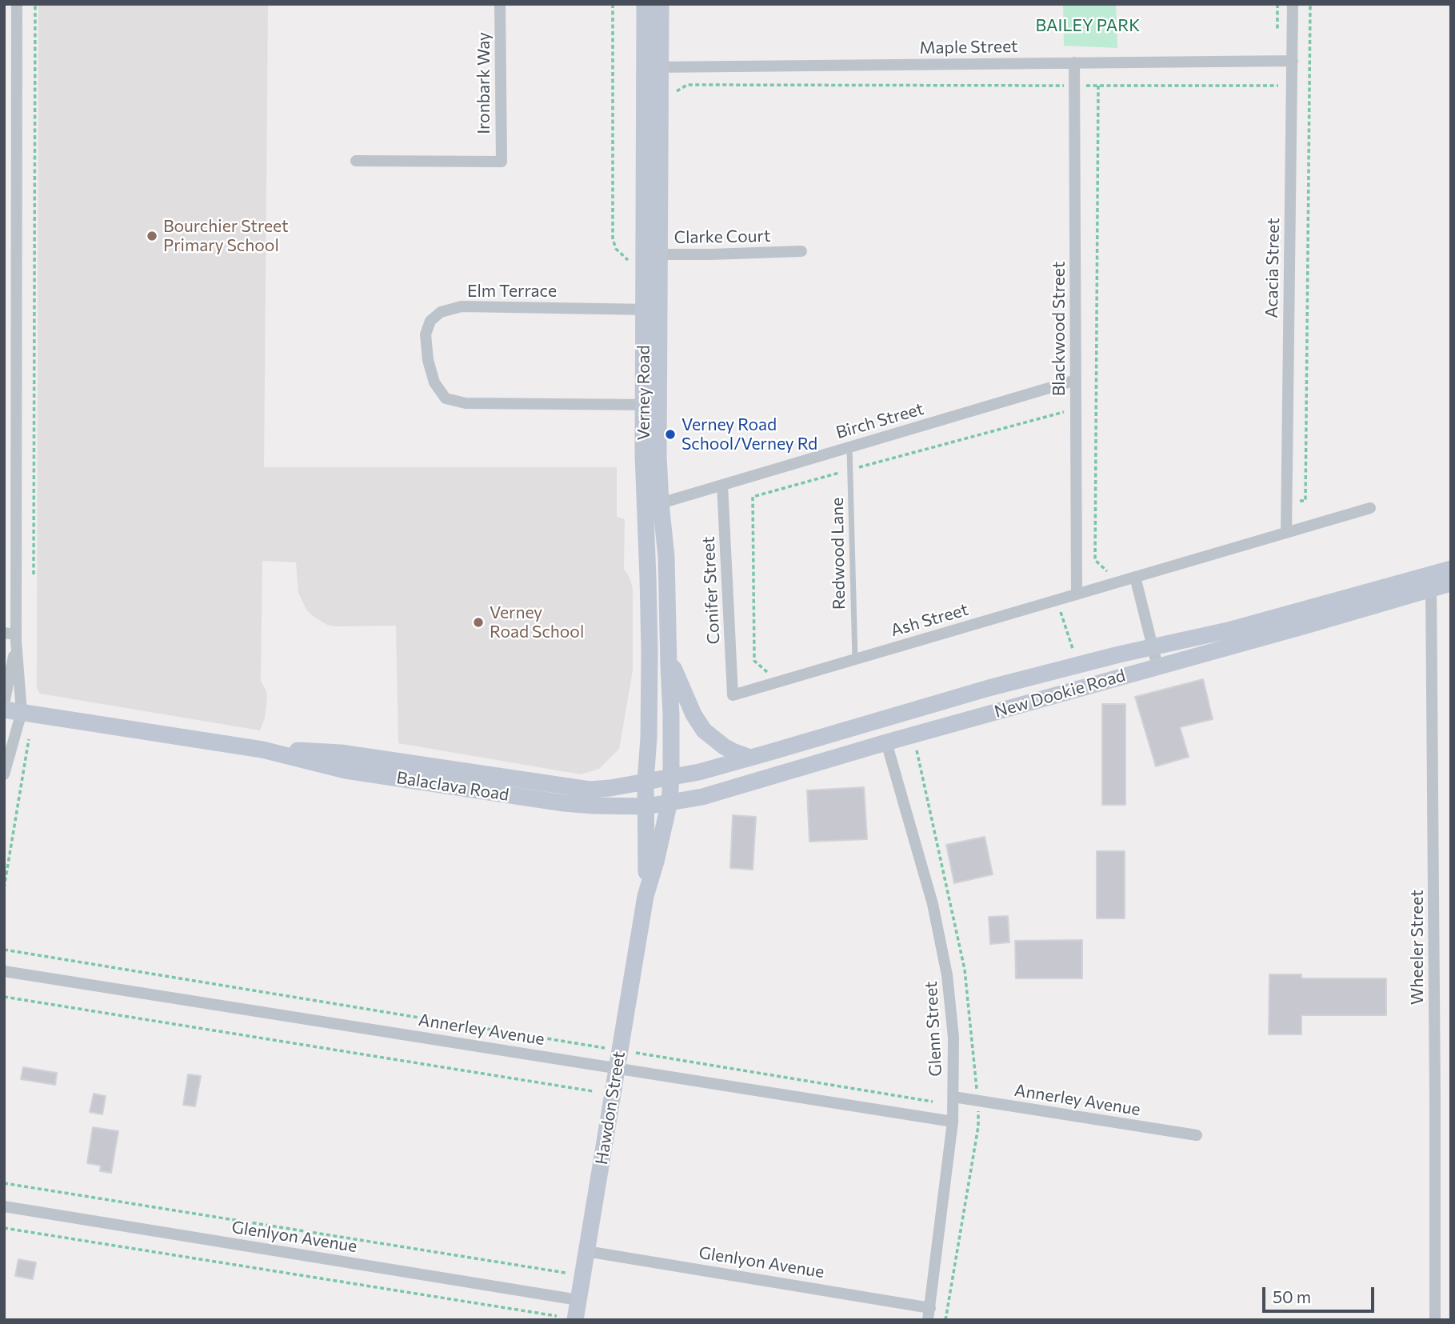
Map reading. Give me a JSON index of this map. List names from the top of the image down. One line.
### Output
{"streets":{"main road":["Verney Road","New Dookie Road","Balaclava Road","Hawdon Street"],"street":["Maple Street","Ironbark Way","Clarke Court","Acacia Street","Elm Terrace","Blackwood Street","Birch Street","Conifer Street","Ash Street","Wheeler Street","Glenn Street","Annerley Avenue","Glenlyon Avenue"],"lane":["Redwood Lane"]},"crossings":[["Maple Street","Acacia Street"],["Maple Street","Blackwood Street"],["Maple Street","Verney Road"],["Clarke Court","Verney Road"],["Acacia Street","Ash Street"],["Elm Terrace","Verney Road"],["Blackwood Street","Birch Street"],["Blackwood Street","Ash Street"],["Verney Road","Birch Street"],["Verney Road","New Dookie Road"],["Verney Road","Balaclava Road"],["Verney Road","Hawdon Street"],["Birch Street","Redwood Lane"],["Birch Street","Conifer Street"],["Redwood Lane","Ash Street"],["Conifer Street","Ash Street"],["New Dookie Road","Balaclava Road"],["New Dookie Road","Wheeler Street"],["New Dookie Road","Glenn Street"],["New Dookie Road","Hawdon Street"],["Balaclava Road","Hawdon Street"],["Glenn Street","Annerley Avenue"],["Glenn Street","Glenlyon Avenue"],["Annerley Avenue","Hawdon Street"],["Hawdon Street","Glenlyon Avenue"]],"parks":["BAILEY PARK"],"places":["Bourchier Street Primary School","Verney Road School/Verney Rd","Verney Road School"],"scale_bar":"50 m"}
